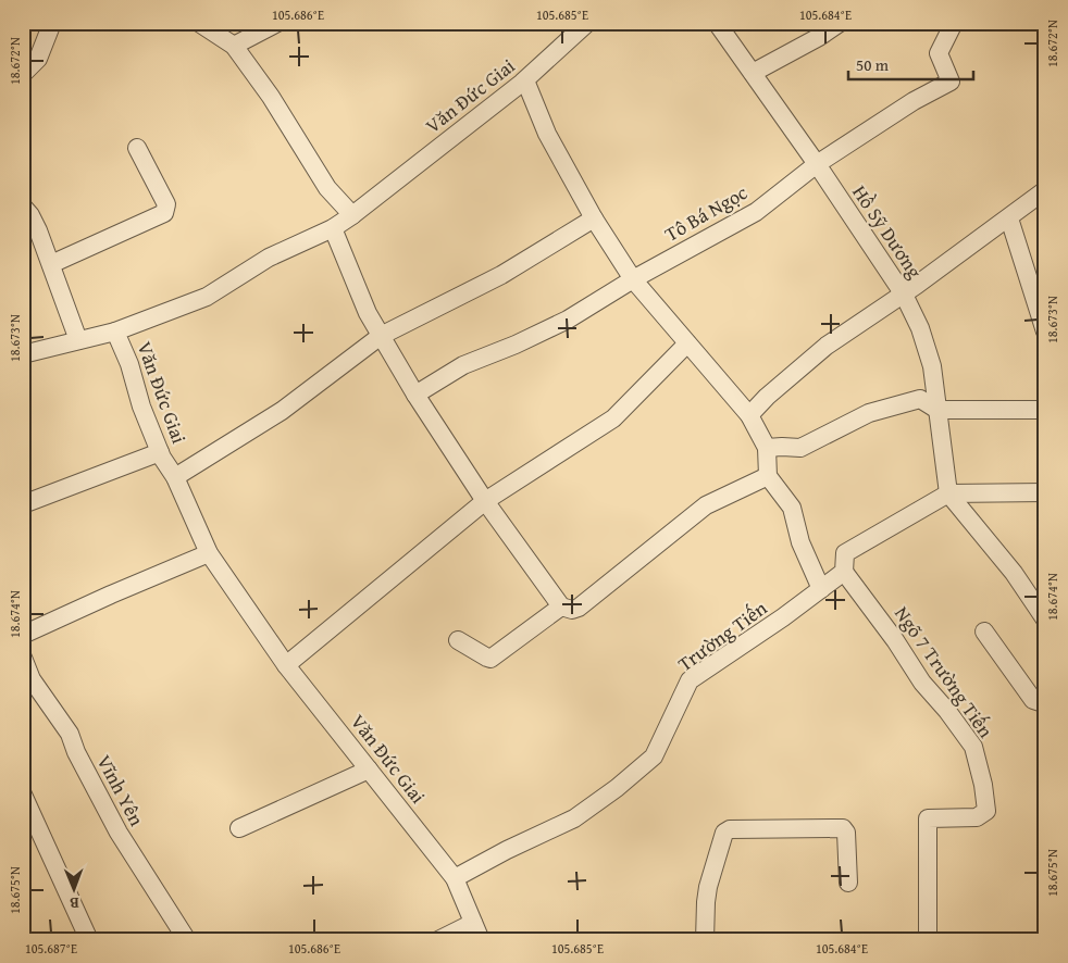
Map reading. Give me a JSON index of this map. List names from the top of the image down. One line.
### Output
{"streets":{"street":["Văn Đức Giai","Tô Bá Ngọc","Hồ Sỹ Dương","Trường Tiến","Ngõ 7 Trường Tiến","Vĩnh Yên"]},"crossings":[["Văn Đức Giai","Trường Tiến"],["Tô Bá Ngọc","Hồ Sỹ Dương"],["Trường Tiến","Ngõ 7 Trường Tiến"]],"scale_bar":"50 m","north":"bottom","coordinates":["105.686°E","105.685°E","105.684°E","18.672°N","18.673°N","18.674°N","18.675°N","105.687°E"]}
